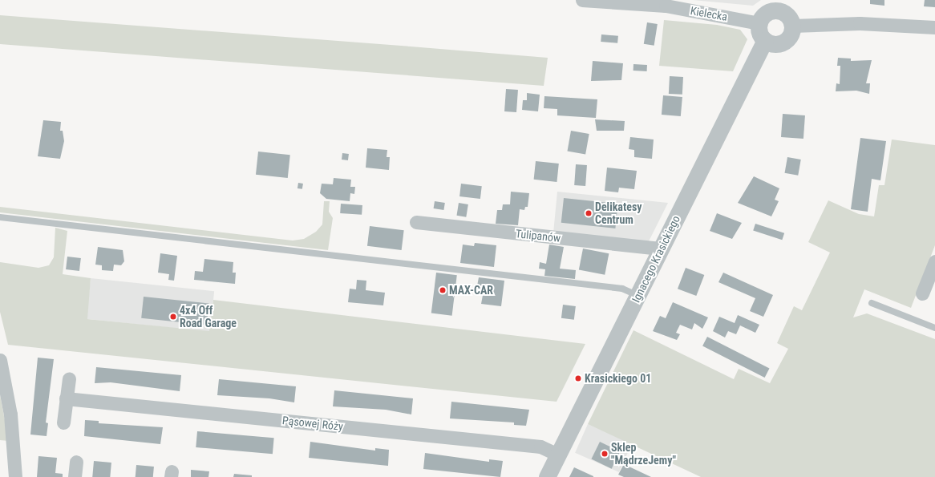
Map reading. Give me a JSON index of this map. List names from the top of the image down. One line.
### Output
{"streets":{"street":["Kielecka","Tulipanów","Ignacego Krasickiego","Pąsowej Róży"]},"crossings":[["Kielecka","Ignacego Krasickiego"],["Tulipanów","Ignacego Krasickiego"],["Ignacego Krasickiego","Pąsowej Róży"]],"places":["Delikatesy Centrum","MAX-CAR","4x4 Off Road Garage","Krasickiego 01","Sklep \"MądrzeJemy\""]}
